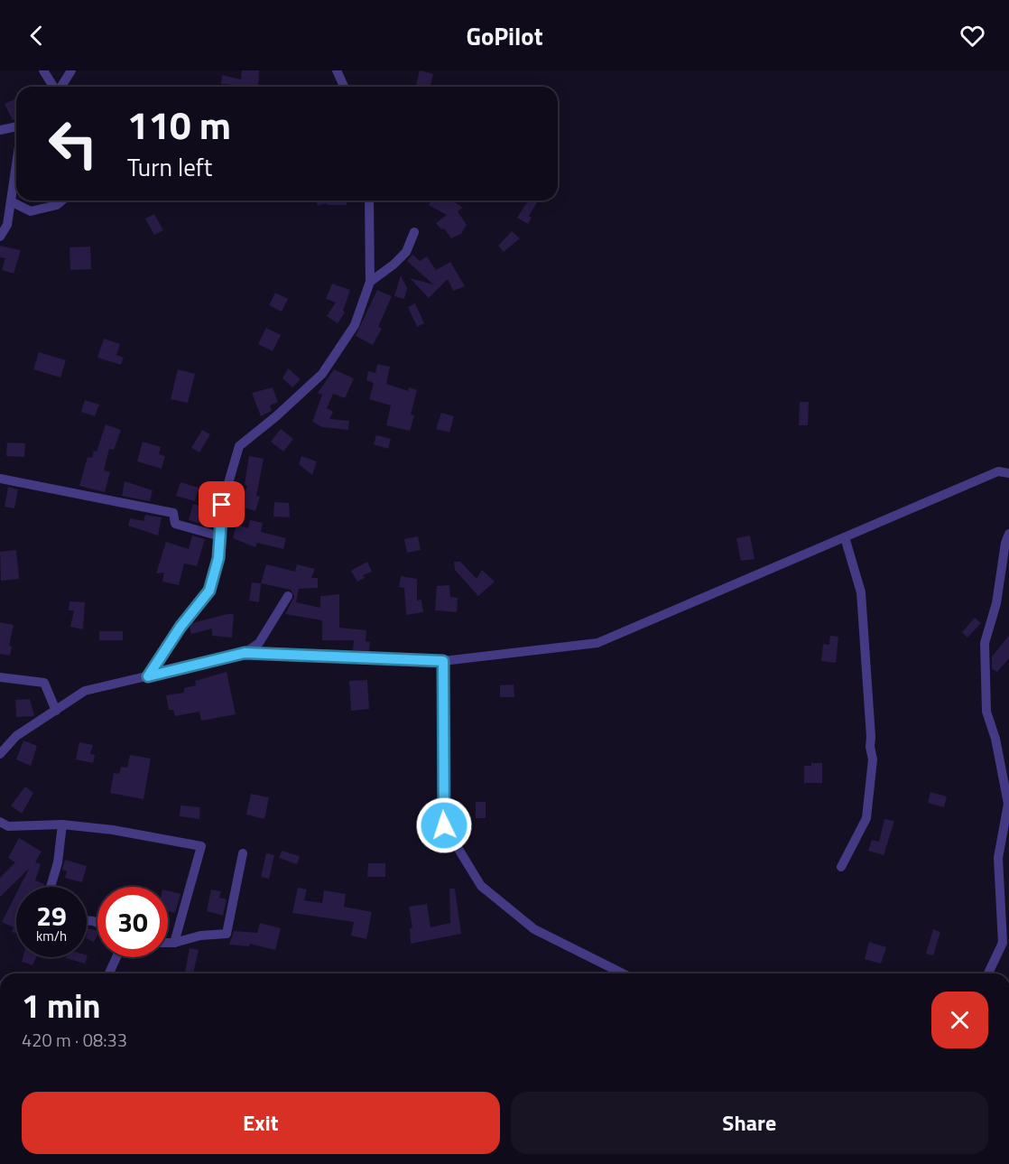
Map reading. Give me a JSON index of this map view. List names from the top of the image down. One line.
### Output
{"page":{"header":"GoPilot","turn":["110 m","Turn left"],"speed":"29 km/h","limit":"30","heading":["1 min","420 m · 08:33"],"buttons":["Exit","Share"]}}
